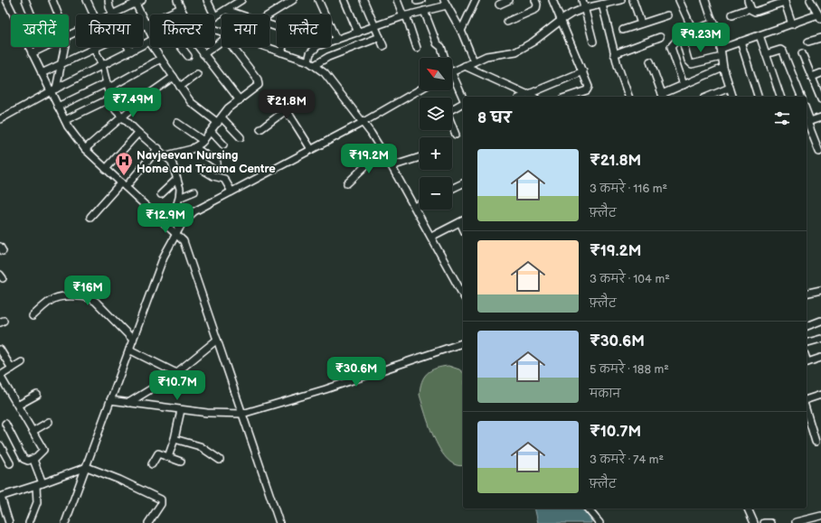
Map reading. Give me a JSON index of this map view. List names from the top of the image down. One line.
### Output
{"places":{"hospital":["Navjeevan Nursing Home and Trauma Centre"]},"north":"top left","page":{"chip":["खरीदें","किराया","फ़िल्टर","नया","फ़्लैट"],"price":["₹9.23M","₹7.49M","₹21.8M","₹19.2M","₹12.9M","₹16M","₹30.6M","₹10.7M"],"map_buttons":["+","−"],"heading":"8 घर","list":[{"name":"₹21.8M","note":"3 कमरे · 116 m² · फ़्लैट"},{"name":"₹19.2M","note":"3 कमरे · 104 m² · फ़्लैट"},{"name":"₹30.6M","note":"5 कमरे · 188 m² · मकान"},{"name":"₹10.7M","note":"3 कमरे · 74 m² · फ़्लैट"}]}}
